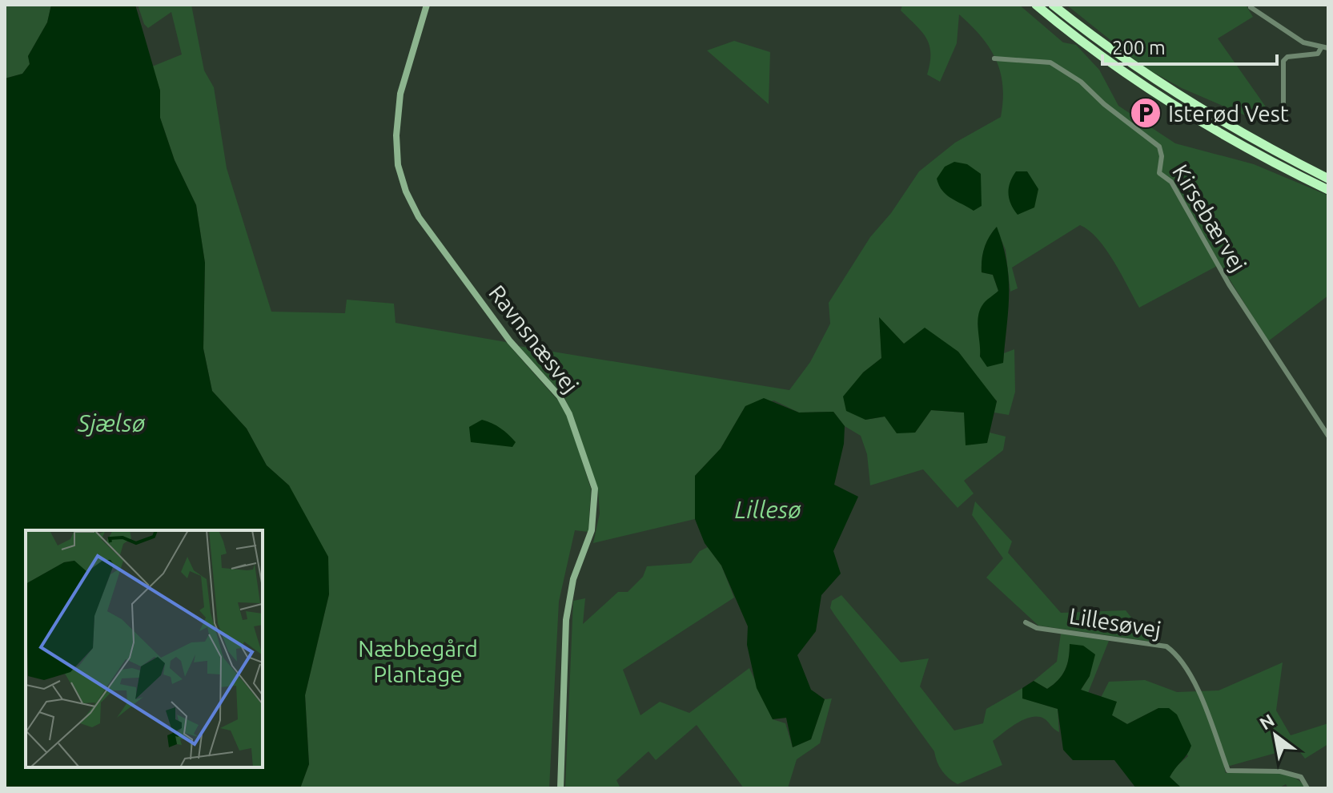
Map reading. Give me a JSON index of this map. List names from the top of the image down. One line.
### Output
{"streets":{"main road":["Ravnsnæsvej"],"street":["Kirsebærvej","Lillesøvej"]},"water":["Sjælsø","Lillesø"],"parks":["Næbbegård Plantage"],"places":{"parking":["Isterød Vest"]},"scale_bar":"200 m","north":"top left"}
